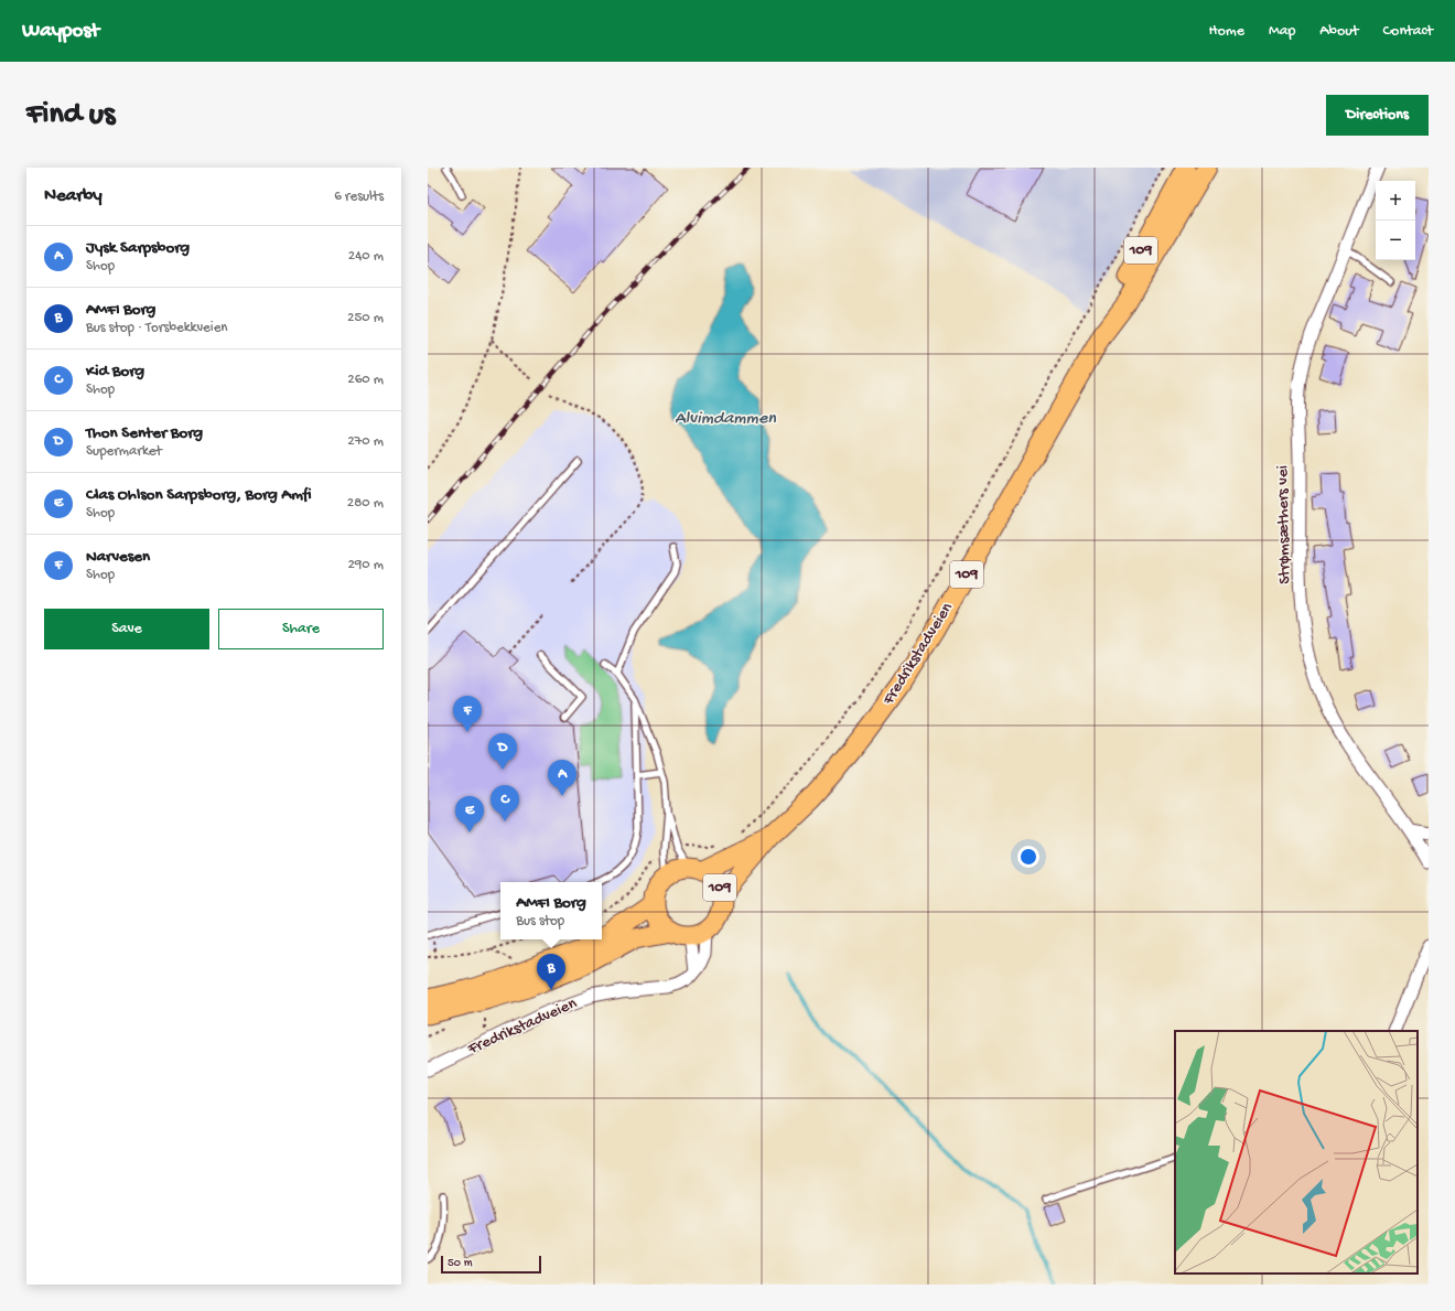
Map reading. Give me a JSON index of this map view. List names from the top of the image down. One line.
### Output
{"streets":{"main road":["109","Fredrikstadveien"],"street":["Strømsæthers vei"]},"crossings":[["109","Fredrikstadveien"]],"water":["Alvimdammen"],"scale_bar":"50 m","page":{"header":"Waypost","nav":["Home","Map","About","Contact"],"buttons":["Directions",["Save","Share"]],"title":"Find us","heading":["Nearby","6 results"],"map_buttons":["+","−"],"list":[{"mark":"A","name":"Jysk Sarpsborg","note":"Shop","value":"240 m"},{"mark":"B","name":"AMFI Borg","note":"Bus stop · Torsbekkveien","value":"250 m"},{"mark":"C","name":"Kid Borg","note":"Shop","value":"260 m"},{"mark":"D","name":"Thon Senter Borg","note":"Supermarket","value":"270 m"},{"mark":"E","name":"Clas Ohlson Sarpsborg, Borg Amfi","note":"Shop","value":"280 m"},{"mark":"F","name":"Narvesen","note":"Shop","value":"290 m"}],"pins":["F","D","A","C","E","B"],"popup":["AMFI Borg","Bus stop"],"scale":"50 m"}}
